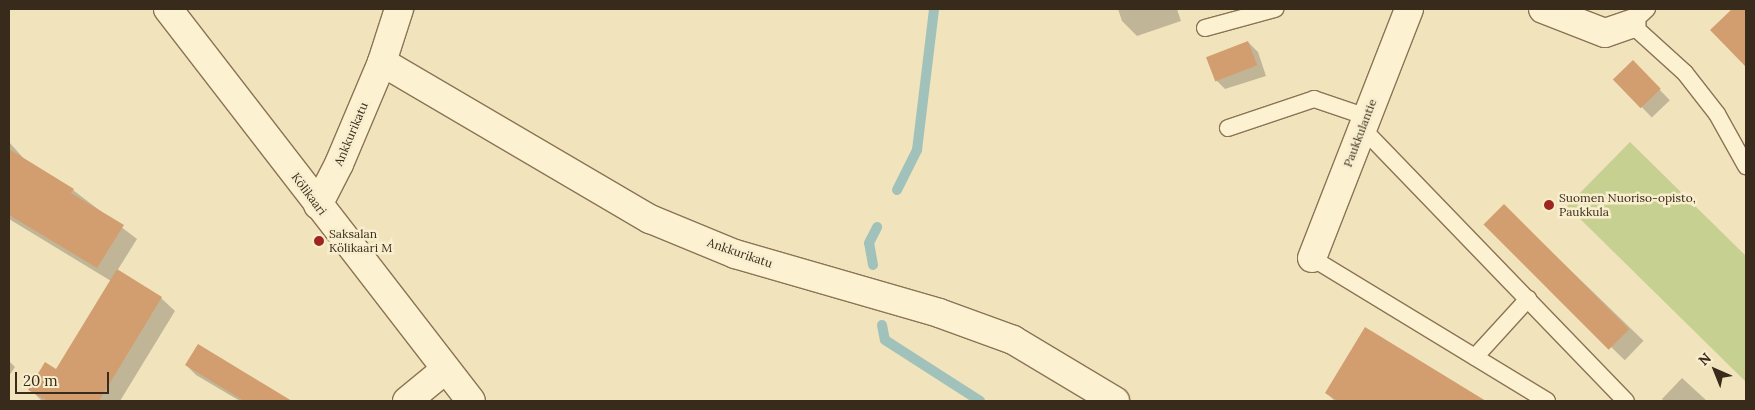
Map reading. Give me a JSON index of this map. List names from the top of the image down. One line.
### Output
{"streets":{"street":["Paukkulantie","Ankkurikatu","Kölikaari"]},"crossings":[["Ankkurikatu","Kölikaari"]],"places":["Suomen Nuoriso-opisto, Paukkula","Saksalan Kölikaari M"],"scale_bar":"20 m","north":"top left"}
